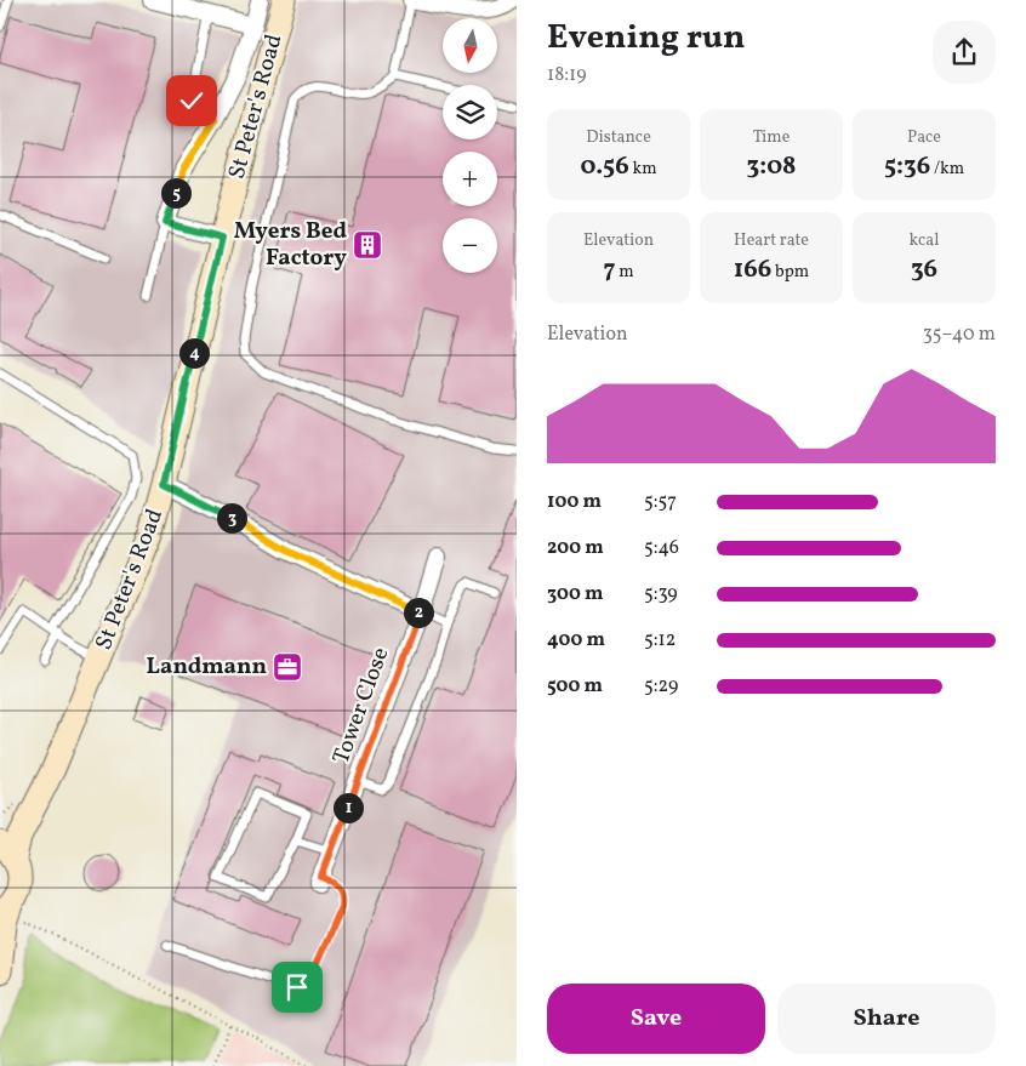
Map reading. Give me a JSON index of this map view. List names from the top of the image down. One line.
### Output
{"streets":{"street":["St Peter's Road","Tower Close"]},"places":{"building":["Myers Bed Factory"],"office":["Landmann"]},"north":"bottom","page":{"heading":["Evening run","18:19"],"map_buttons":["+","−"],"stats":[["Distance","0.56 km"],["Time","3:08"],["Pace","5:36 /km"],["Elevation","7 m"],["Heart rate","166 bpm"],["kcal","36"]],"pins":["5","4","3","2","1"],"chart":["Elevation","35–40 m"],"list":[{"name":"100 m","note":"5:57"},{"name":"200 m","note":"5:46"},{"name":"300 m","note":"5:39"},{"name":"400 m","note":"5:12"},{"name":"500 m","note":"5:29"}],"buttons":["Save","Share"]}}
